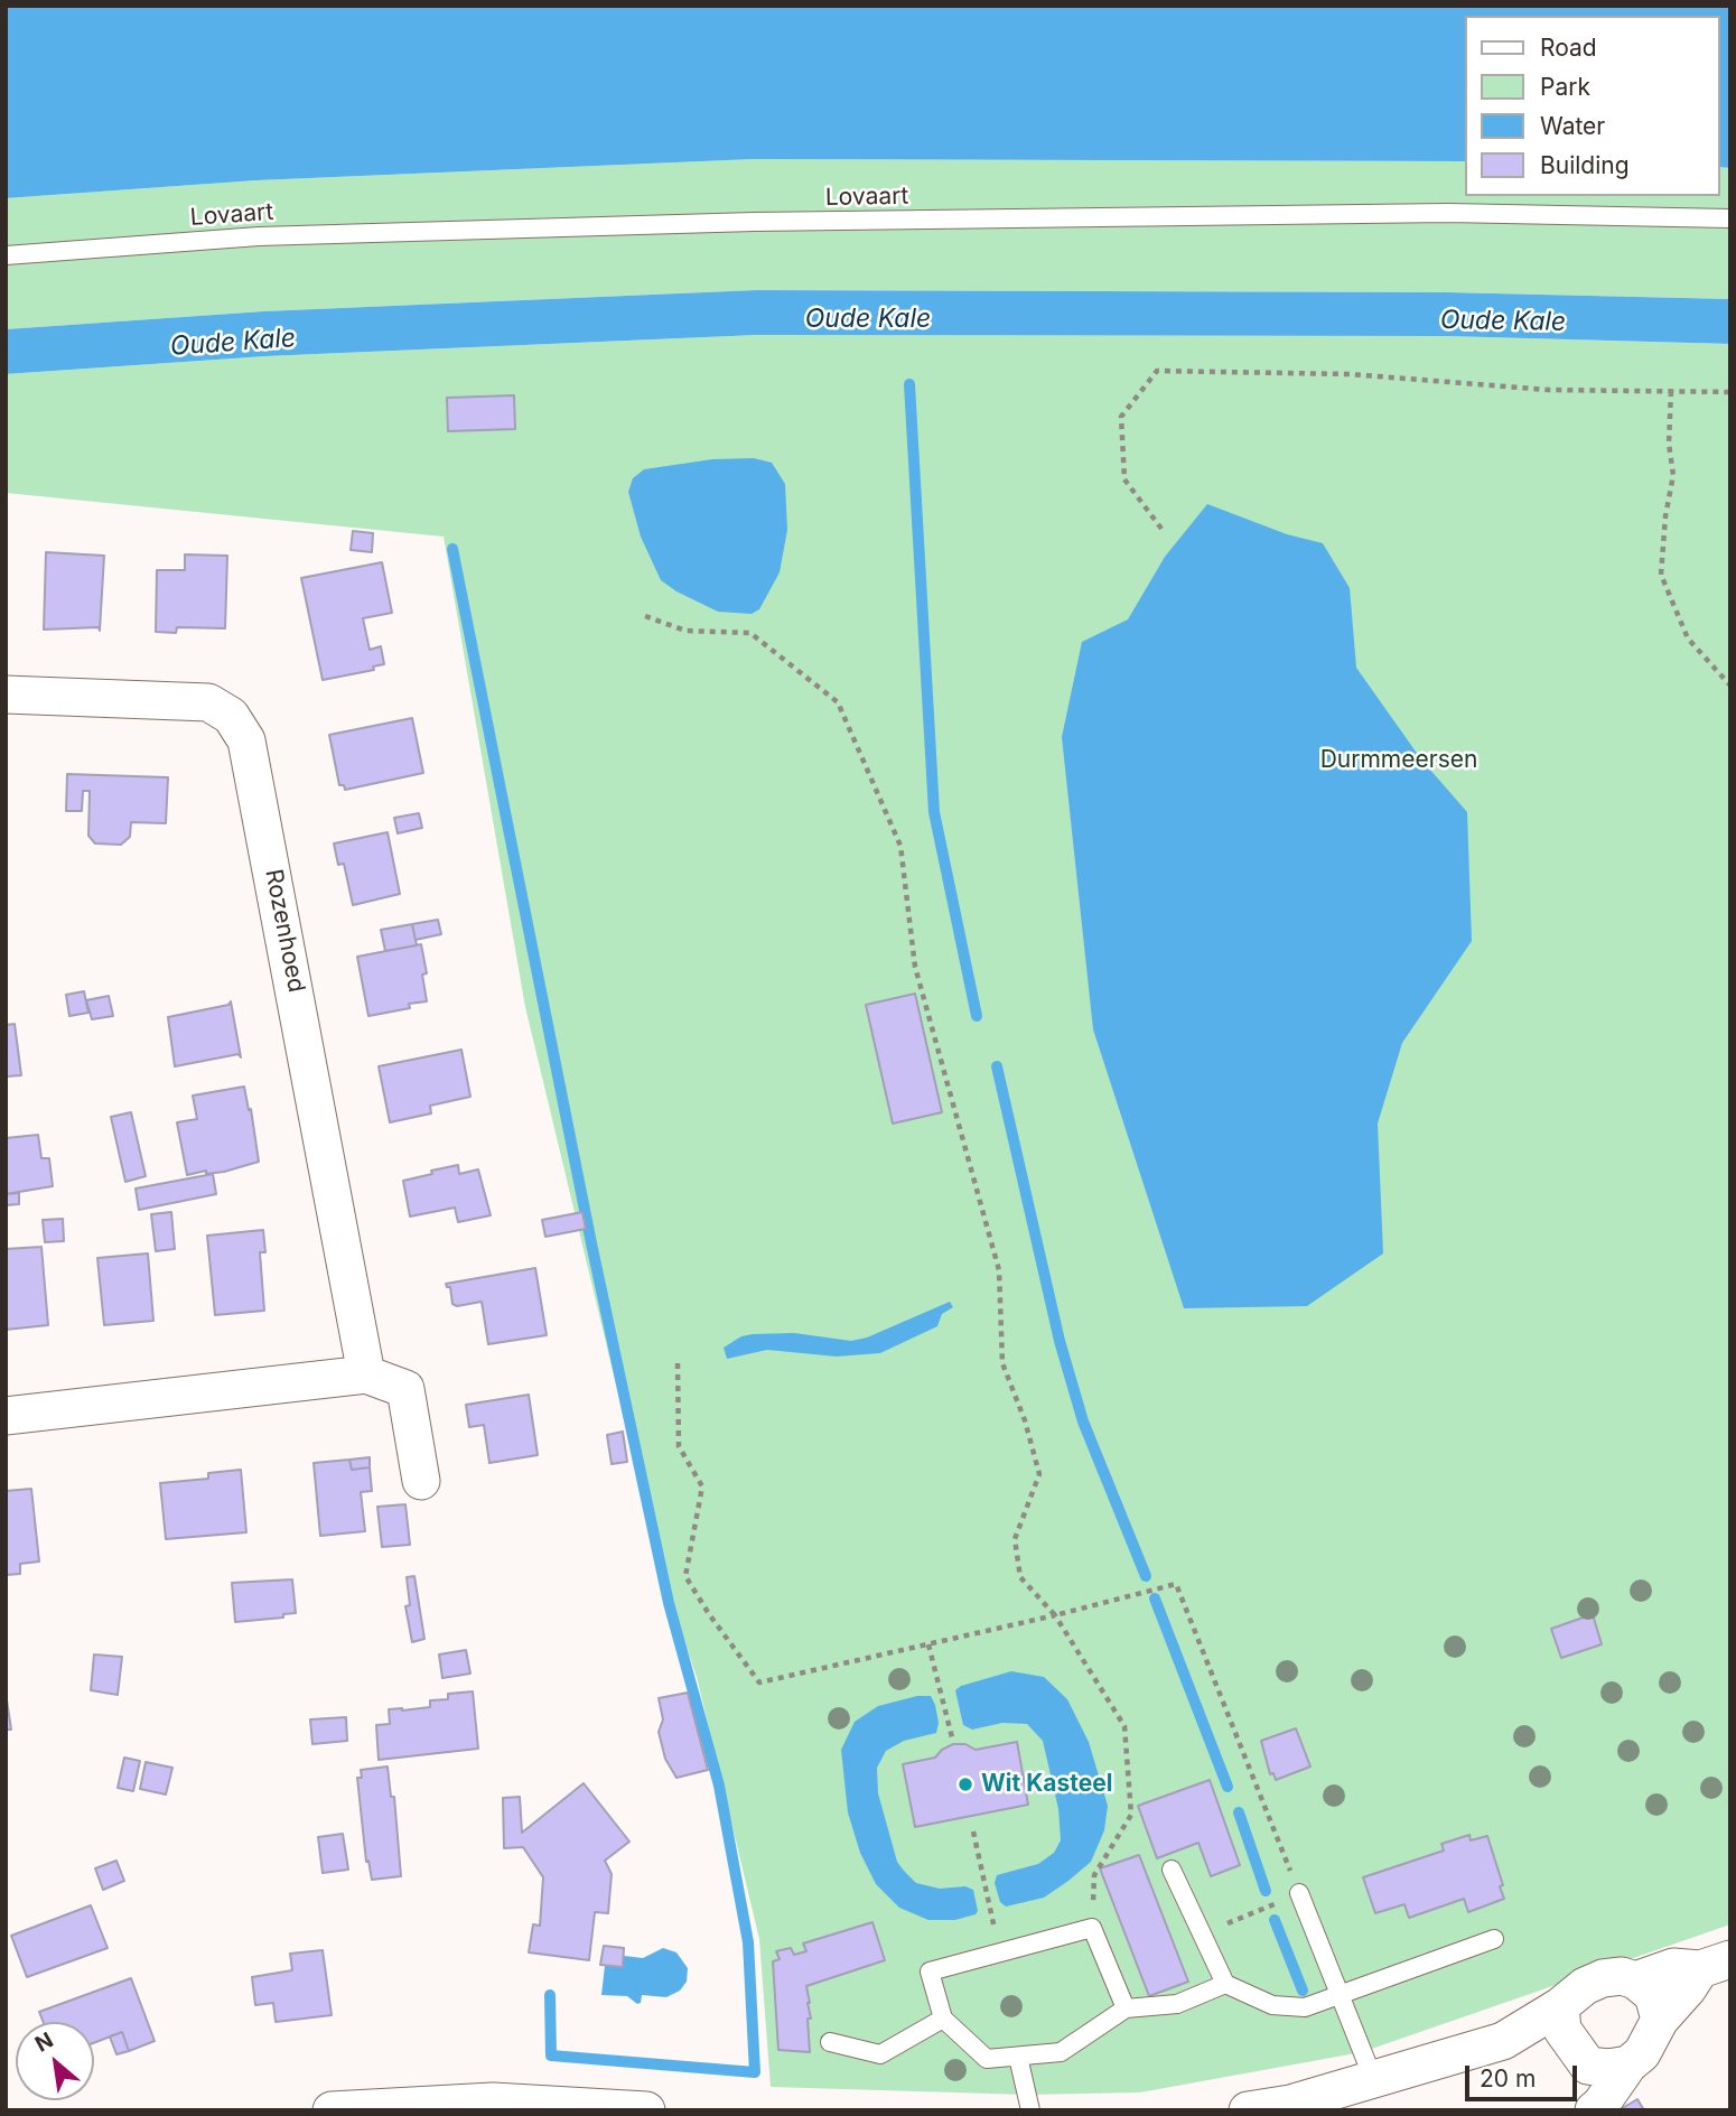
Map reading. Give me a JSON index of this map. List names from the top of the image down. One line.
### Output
{"streets":{"street":["Rozenhoed"],"lane":["Lovaart"]},"water":["Oude Kale"],"parks":["Durmmeersen"],"places":["Wit Kasteel"],"legend":["Road","Park","Water","Building"],"scale_bar":"20 m","north":"top left"}
